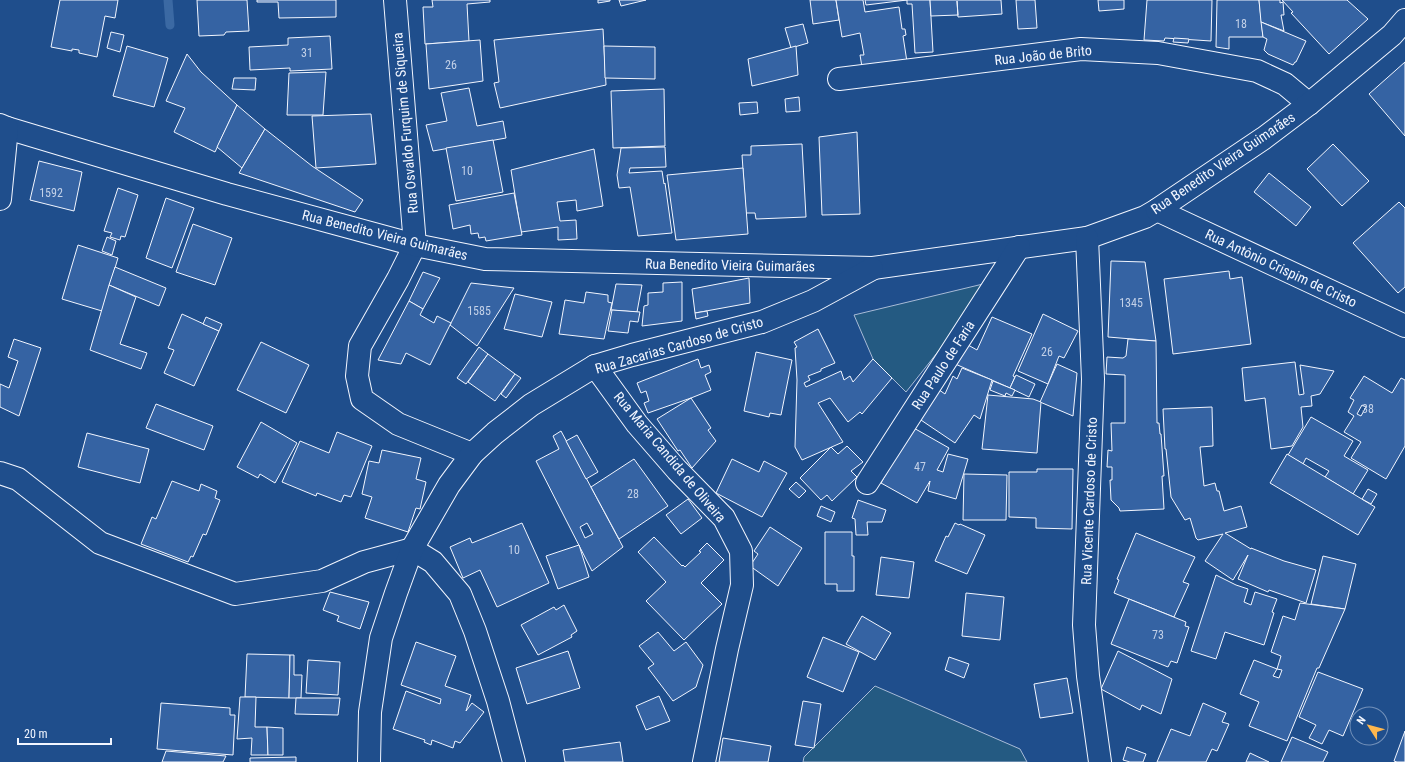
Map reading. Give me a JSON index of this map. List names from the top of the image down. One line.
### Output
{"streets":{"street":["Rua João de Brito","Rua Osvaldo Furquim de Siqueira","Rua Benedito Vieira Guimarães","Rua Antônio Crispim de Cristo","Rua Zacarias Cardoso de Cristo","Rua Paulo de Faria","Rua Maria Candida de Oliveira","Rua Vicente Cardoso de Cristo"]},"crossings":[["Rua João de Brito","Rua Benedito Vieira Guimarães"],["Rua Osvaldo Furquim de Siqueira","Rua Benedito Vieira Guimarães"],["Rua Benedito Vieira Guimarães","Rua Antônio Crispim de Cristo"],["Rua Benedito Vieira Guimarães","Rua Zacarias Cardoso de Cristo"],["Rua Benedito Vieira Guimarães","Rua Paulo de Faria"],["Rua Benedito Vieira Guimarães","Rua Vicente Cardoso de Cristo"],["Rua Zacarias Cardoso de Cristo","Rua Maria Candida de Oliveira"]],"house_numbers":["18","31","26","10","1592","1345","1585","26","38","47","28","10","73"],"scale_bar":"20 m","north":"top left"}
